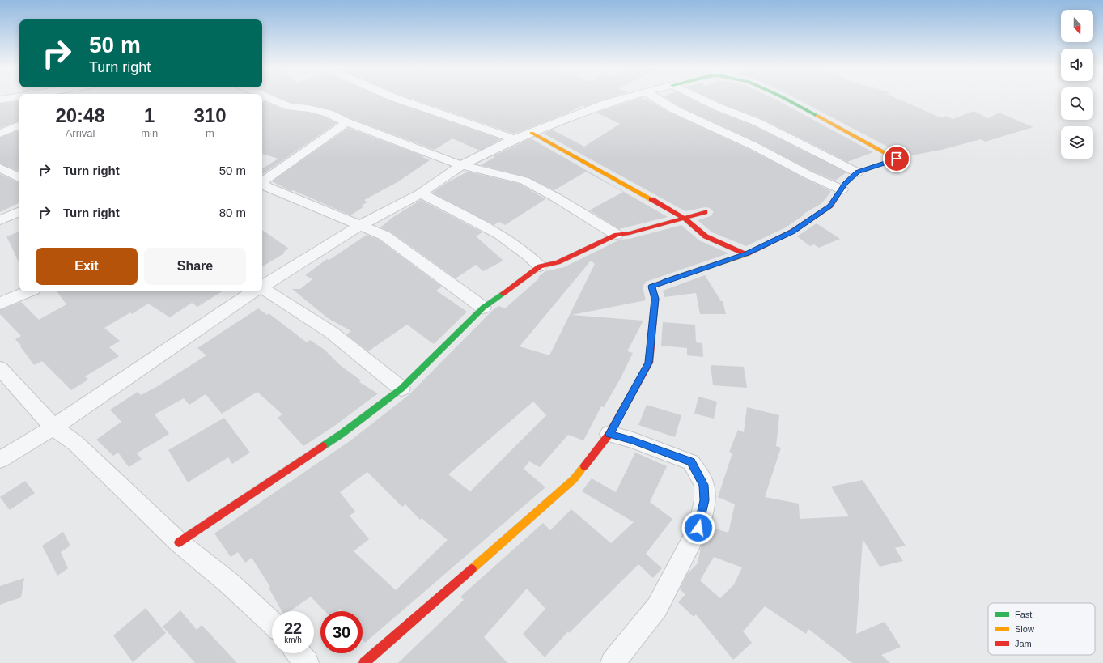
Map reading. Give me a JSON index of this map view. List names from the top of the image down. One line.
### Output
{"legend":["Fast","Slow","Jam"],"north":"bottom","page":{"turn":["50 m","Turn right"],"eta":["20:48","Arrival","1","min","310","m"],"list":[{"name":"Turn right","value":"50 m"},{"name":"Turn right","value":"80 m"}],"buttons":["Exit","Share"],"speed":"22 km/h","limit":"30"}}
